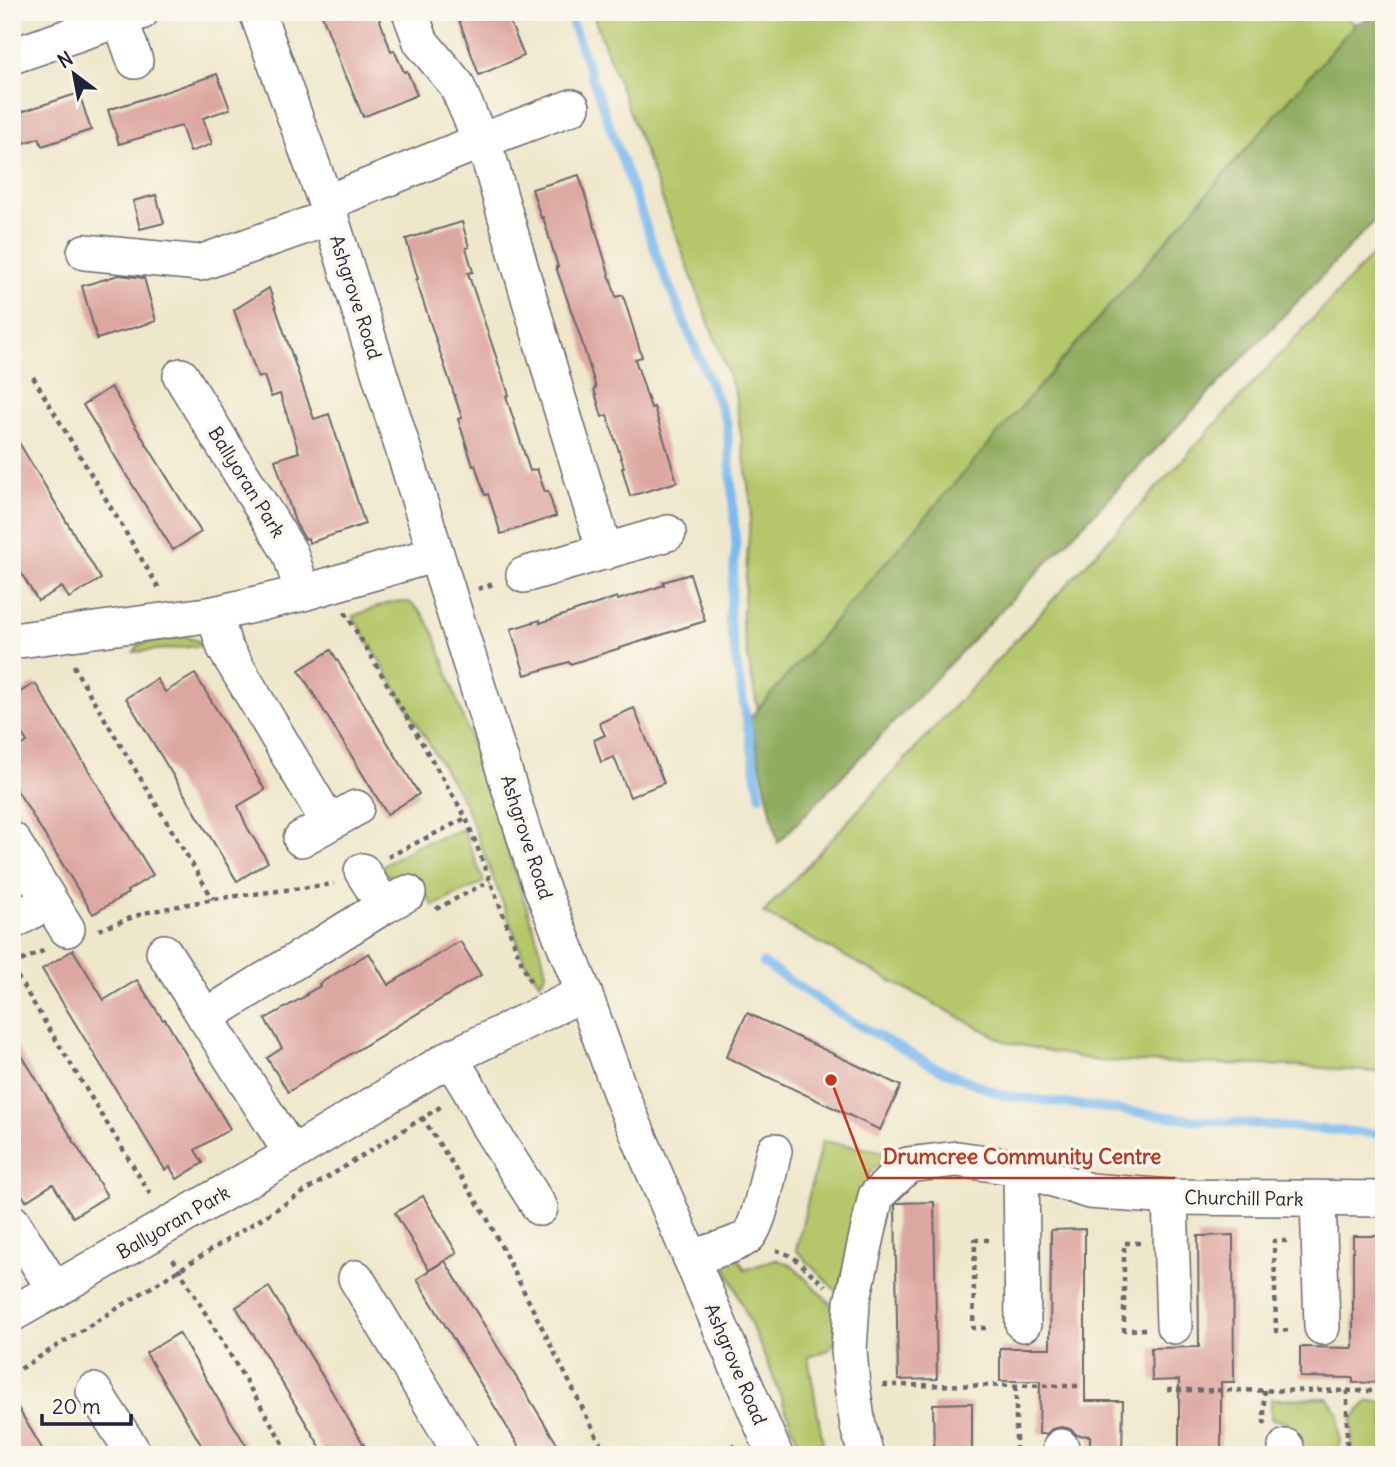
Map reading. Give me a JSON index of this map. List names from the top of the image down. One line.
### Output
{"streets":{"street":["Ashgrove Road","Ballyoran Park","Churchill Park"]},"crossings":[["Ashgrove Road","Ballyoran Park"]],"places":["Drumcree Community Centre"],"scale_bar":"20 m","north":"top left"}
